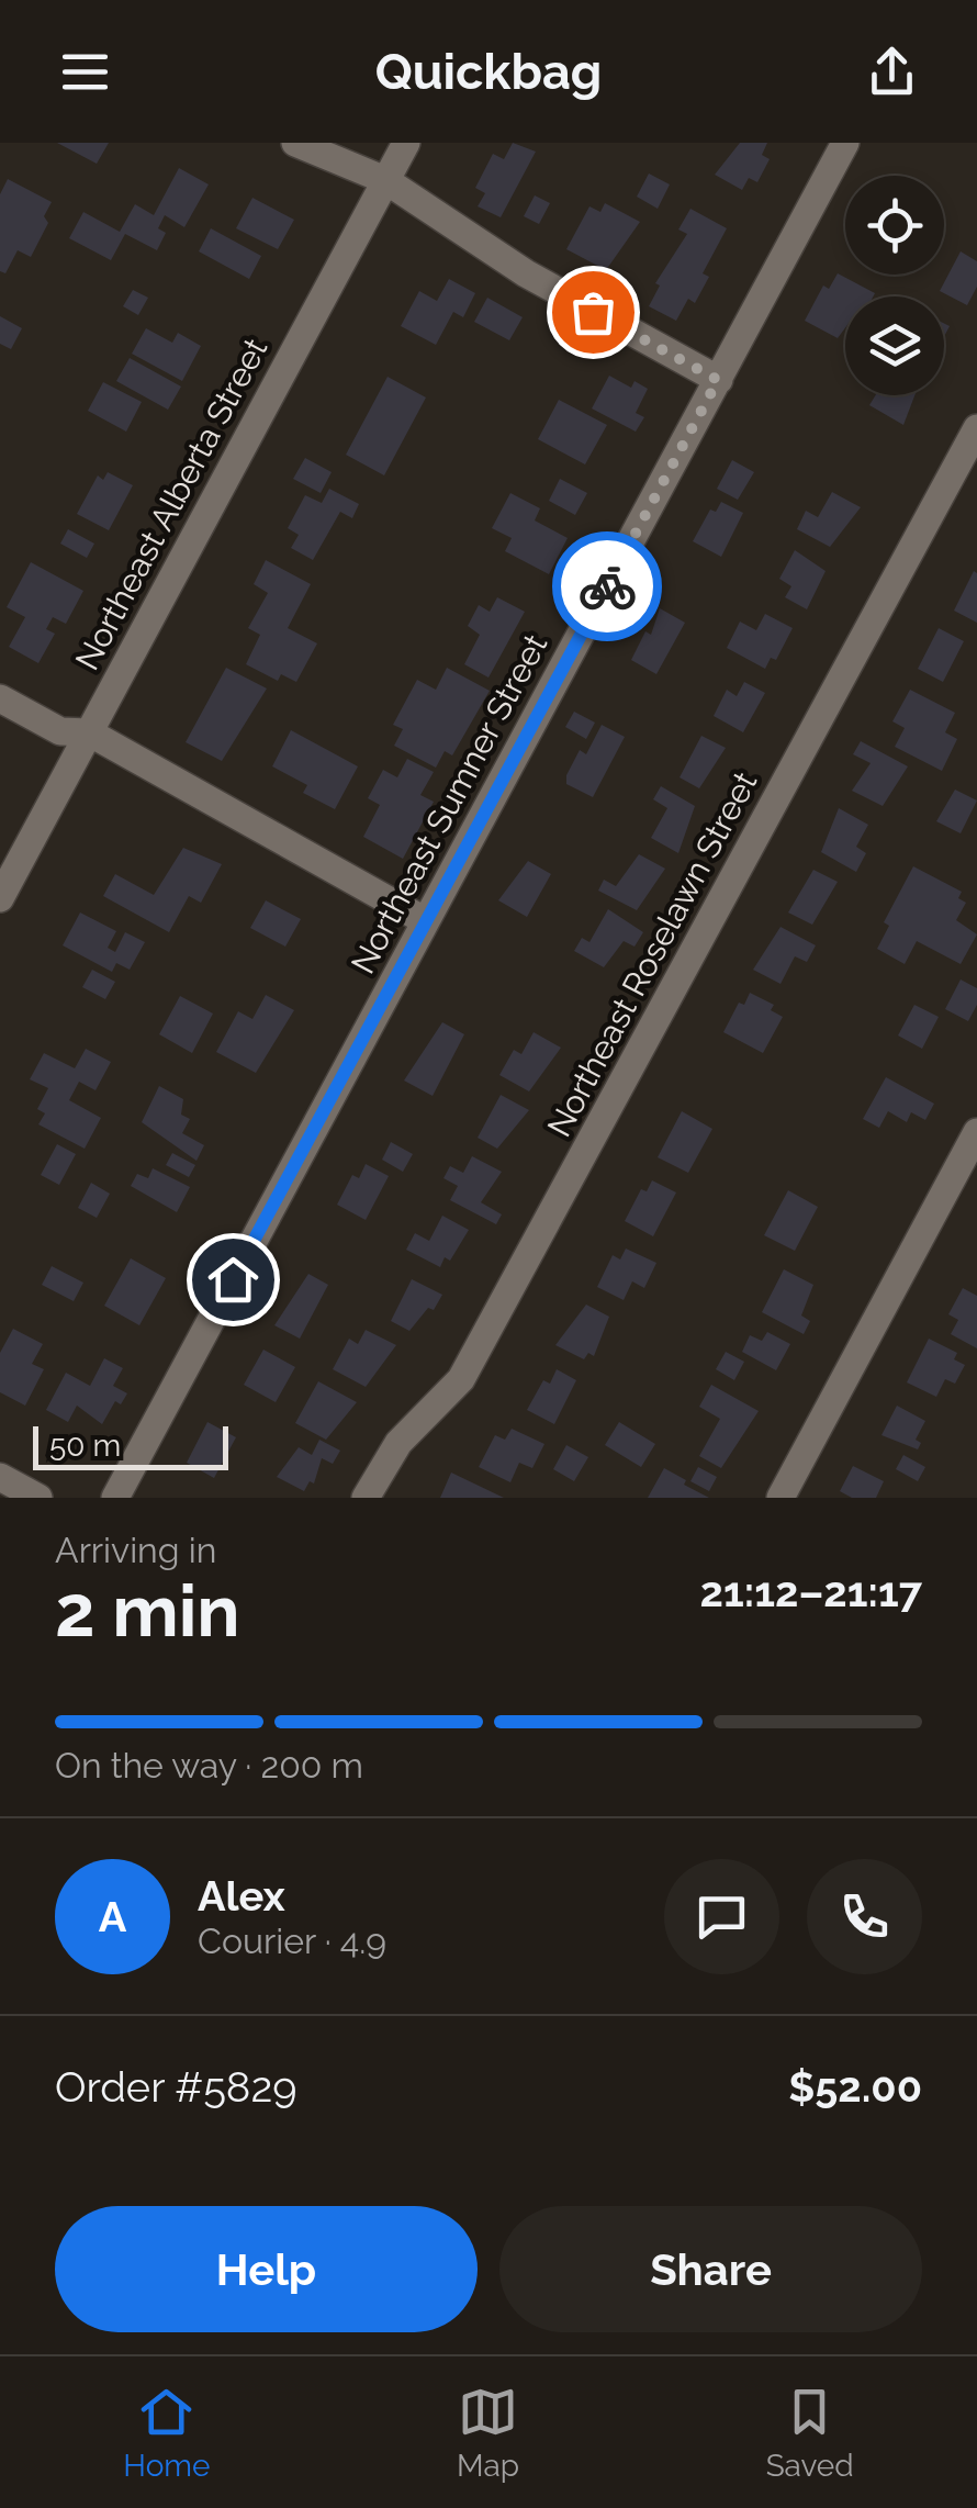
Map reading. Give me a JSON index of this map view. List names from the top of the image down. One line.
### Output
{"streets":{"street":["Northeast Alberta Street","Northeast Sumner Street","Northeast Roselawn Street"]},"scale_bar":"50 m","page":{"header":"Quickbag","scale":"50 m","heading":["2 min","Arriving in","21:12–21:17"],"panel":["Alex","Courier · 4.9","Order #5829","$52.00"],"bar":"On the way · 200 m","round":"A","buttons":["Help","Share"],"tabs":["Home","Map","Saved"]}}
